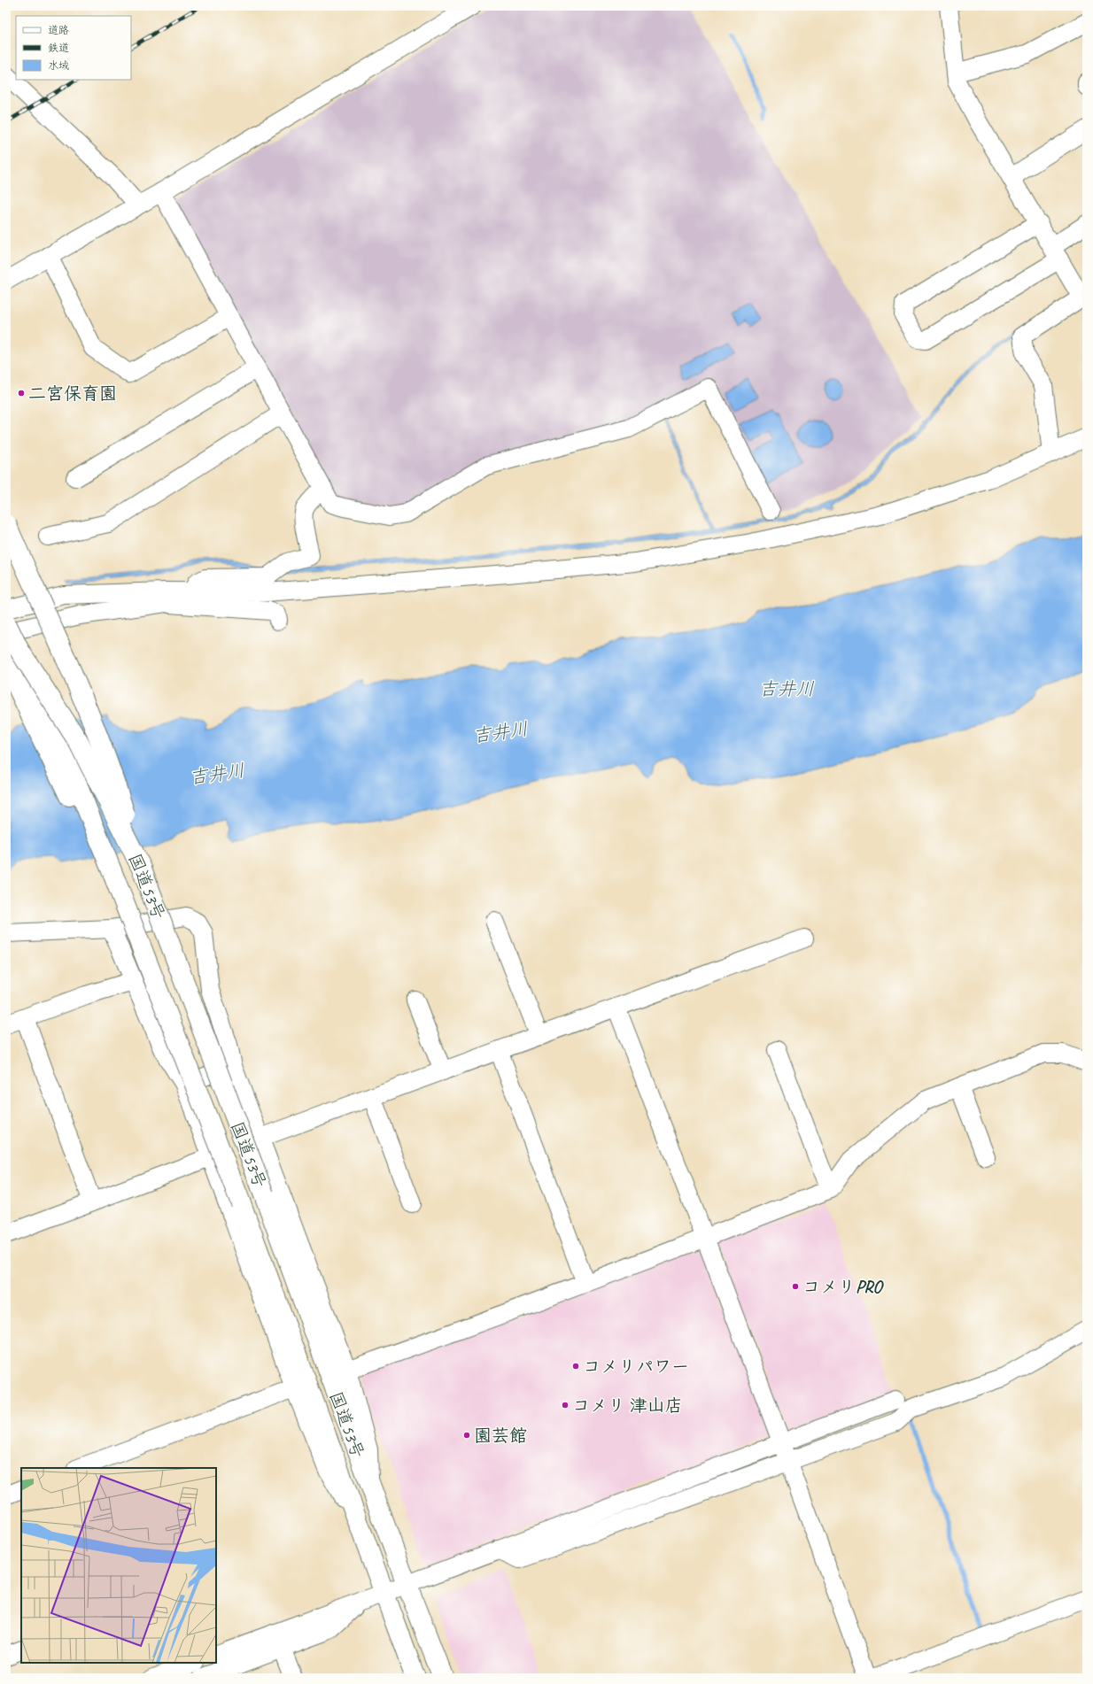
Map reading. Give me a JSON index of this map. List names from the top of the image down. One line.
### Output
{"streets":{"highway":["国道53号"]},"water":["吉井川"],"places":["二宮保育園","コメリPRO","コメリパワー","コメリ 津山店","園芸館"],"legend":["道路","鉄道","水域"]}
